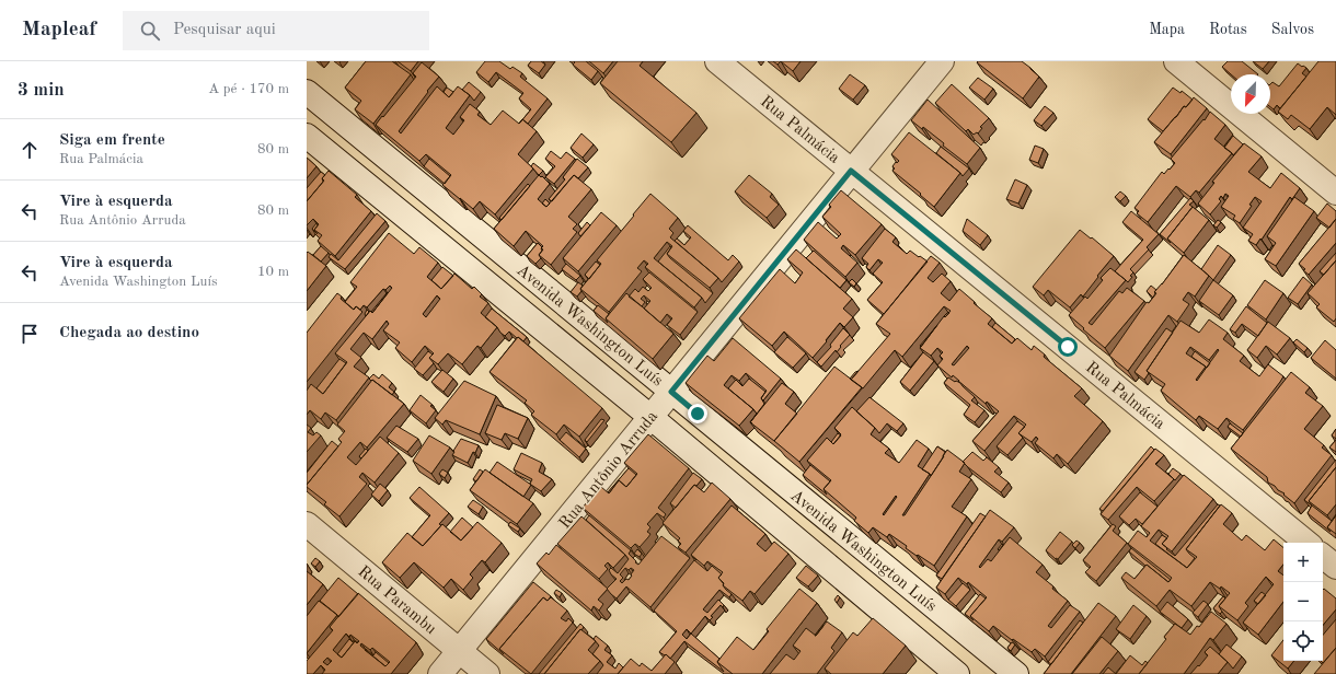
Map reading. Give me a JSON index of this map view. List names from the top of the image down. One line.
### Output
{"streets":{"street":["Rua Palmácia","Avenida Washington Luís","Rua Antônio Arruda","Rua Parambu"]},"crossings":[["Rua Palmácia","Rua Antônio Arruda"],["Avenida Washington Luís","Rua Antônio Arruda"],["Rua Antônio Arruda","Rua Parambu"]],"north":"bottom left","page":{"header":"Mapleaf","search":"Pesquisar aqui","nav":["Mapa","Rotas","Salvos"],"heading":["3 min","A pé · 170 m"],"list":[["Siga em frente","Rua Palmácia","80 m"],["Vire à esquerda","Rua Antônio Arruda","80 m"],["Vire à esquerda","Avenida Washington Luís","10 m"],"Chegada ao destino"],"map_buttons":["+","−"]}}
